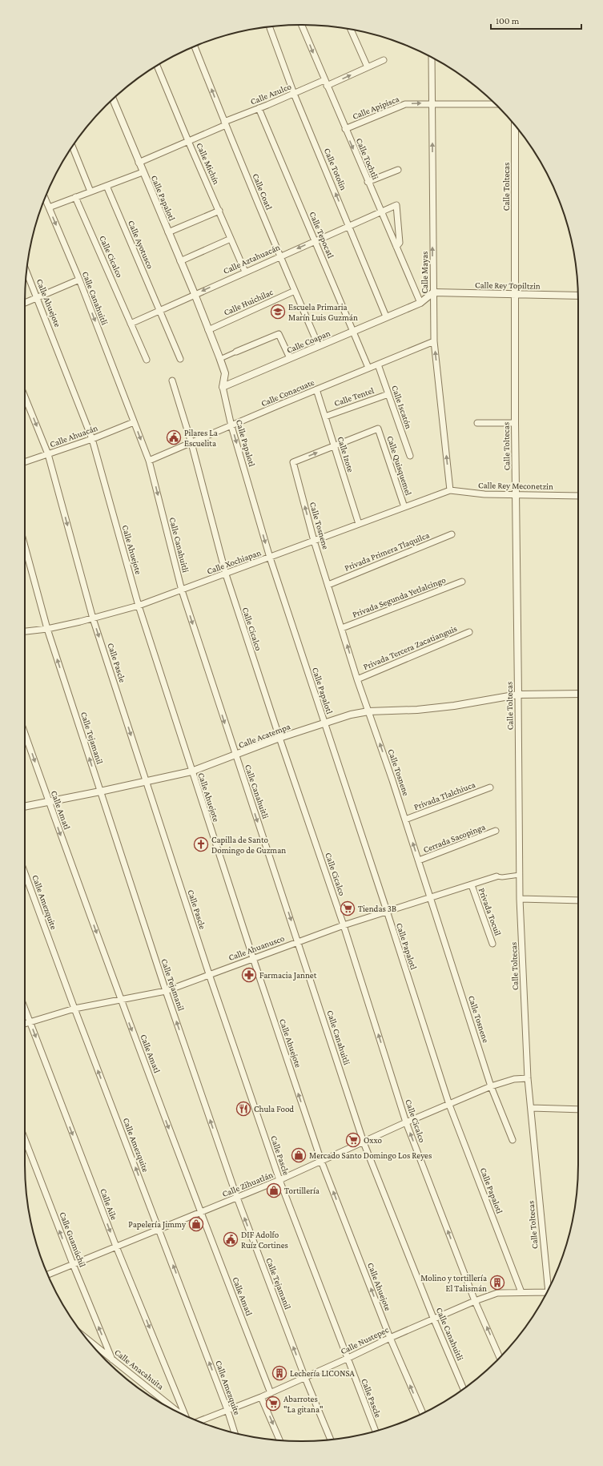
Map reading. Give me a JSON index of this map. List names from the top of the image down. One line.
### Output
{"streets":{"street":["Calle Azulco","Calle Apipisca","Calle Tochtli","Calle Michín","Calle Totolin","Calle Toltecas","Calle Coatl","Calle Papalotl","Calle Tepocatl","Calle Ayotusco","Calle Cicalco","Calle Aztahuacán","Calle Mayas","Calle Rey Topiltzin","Calle Canahuitli","Calle Huichilac","Calle Ahuejote","Calle Coapan","Calle Conacuate","Calle Tentel","Calle Iscatón","Calle Ahuacán","Calle Izote","Calle Quisquemel","Calle Rey Meconetzin","Calle Tosnene","Privada Primera Tlaquilca","Calle Xochiapan","Privada Segunda Yetlalcingo","Privada Tercera Zacatianguis","Calle Pascle","Calle Acatempa","Calle Tejamanil","Privada Tlalchiuca","Calle Amatl","Cerrada Sacopinga","Calle Amezquite","Privada Tocuil","Calle Ahuanusco","Calle Zihuatlán","Calle Aile","Calle Guamúchil","Calle Nustepec","Calle Anacahuita"]},"crossings":[["Calle Azulco","Calle Tochtli"],["Calle Azulco","Calle Michín"],["Calle Azulco","Calle Totolin"],["Calle Azulco","Calle Coatl"],["Calle Azulco","Calle Papalotl"],["Calle Azulco","Calle Tepocatl"],["Calle Apipisca","Calle Tochtli"],["Calle Apipisca","Calle Mayas"],["Calle Tochtli","Calle Aztahuacán"],["Calle Tochtli","Calle Coapan"],["Calle Michín","Calle Aztahuacán"],["Calle Totolin","Calle Aztahuacán"],["Calle Totolin","Calle Coapan"],["Calle Toltecas","Calle Rey Topiltzin"],["Calle Toltecas","Calle Rey Meconetzin"],["Calle Toltecas","Calle Acatempa"],["Calle Toltecas","Calle Zihuatlán"],["Calle Coatl","Calle Aztahuacán"],["Calle Coatl","Calle Huichilac"],["Calle Coatl","Calle Coapan"],["Calle Papalotl","Calle Aztahuacán"],["Calle Papalotl","Calle Huichilac"],["Calle Papalotl","Calle Coapan"],["Calle Papalotl","Calle Conacuate"],["Calle Papalotl","Calle Xochiapan"],["Calle Papalotl","Calle Acatempa"],["Calle Papalotl","Calle Ahuanusco"],["Calle Papalotl","Calle Zihuatlán"],["Calle Papalotl","Calle Nustepec"],["Calle Tepocatl","Calle Aztahuacán"],["Calle Tepocatl","Calle Coapan"],["Calle Tepocatl","Calle Conacuate"],["Calle Ayotusco","Calle Aztahuacán"],["Calle Cicalco","Calle Aztahuacán"],["Calle Cicalco","Calle Conacuate"],["Calle Cicalco","Calle Xochiapan"],["Calle Cicalco","Calle Acatempa"],["Calle Cicalco","Calle Ahuanusco"],["Calle Cicalco","Calle Zihuatlán"],["Calle Cicalco","Calle Nustepec"],["Calle Mayas","Calle Rey Topiltzin"],["Calle Mayas","Calle Coapan"],["Calle Mayas","Calle Conacuate"],["Calle Mayas","Calle Rey Meconetzin"],["Calle Mayas","Calle Xochiapan"],["Calle Rey Topiltzin","Calle Coapan"],["Calle Canahuitli","Calle Conacuate"],["Calle Canahuitli","Calle Ahuacán"],["Calle Canahuitli","Calle Xochiapan"],["Calle Canahuitli","Calle Acatempa"],["Calle Canahuitli","Calle Ahuanusco"],["Calle Canahuitli","Calle Zihuatlán"],["Calle Canahuitli","Calle Nustepec"],["Calle Ahuejote","Calle Ahuacán"],["Calle Ahuejote","Calle Xochiapan"],["Calle Ahuejote","Calle Acatempa"],["Calle Ahuejote","Calle Ahuanusco"],["Calle Ahuejote","Calle Zihuatlán"],["Calle Ahuejote","Calle Nustepec"],["Calle Conacuate","Calle Iscatón"],["Calle Conacuate","Calle Izote"],["Calle Tentel","Calle Iscatón"],["Calle Tentel","Calle Izote"],["Calle Ahuacán","Calle Pascle"],["Calle Izote","Calle Quisquemel"],["Calle Izote","Calle Tosnene"],["Calle Izote","Calle Xochiapan"],["Calle Quisquemel","Calle Tosnene"],["Calle Quisquemel","Calle Xochiapan"],["Calle Rey Meconetzin","Calle Xochiapan"],["Calle Tosnene","Privada Primera Tlaquilca"],["Calle Tosnene","Calle Xochiapan"],["Calle Tosnene","Privada Segunda Yetlalcingo"],["Calle Tosnene","Privada Tercera Zacatianguis"],["Calle Tosnene","Calle Acatempa"],["Calle Tosnene","Privada Tlalchiuca"],["Calle Tosnene","Cerrada Sacopinga"],["Calle Tosnene","Calle Ahuanusco"],["Calle Tosnene","Calle Zihuatlán"],["Calle Xochiapan","Calle Pascle"],["Calle Xochiapan","Calle Tejamanil"],["Calle Pascle","Calle Acatempa"],["Calle Pascle","Calle Ahuanusco"],["Calle Pascle","Calle Zihuatlán"],["Calle Pascle","Calle Nustepec"],["Calle Acatempa","Calle Tejamanil"],["Calle Acatempa","Calle Amatl"],["Calle Tejamanil","Calle Ahuanusco"],["Calle Tejamanil","Calle Zihuatlán"],["Calle Tejamanil","Calle Nustepec"],["Calle Amatl","Calle Ahuanusco"],["Calle Amatl","Calle Zihuatlán"],["Calle Amatl","Calle Nustepec"],["Calle Amezquite","Calle Ahuanusco"],["Calle Amezquite","Calle Zihuatlán"],["Calle Amezquite","Calle Nustepec"],["Privada Tocuil","Calle Ahuanusco"],["Calle Ahuanusco","Calle Aile"],["Calle Zihuatlán","Calle Aile"],["Calle Zihuatlán","Calle Guamúchil"],["Calle Guamúchil","Calle Anacahuita"]],"one_way":["Calle Apipisca","Calle Totolin","Calle Cicalco","Calle Mayas","Calle Canahuitli","Calle Ahuejote","Calle Tosnene","Calle Pascle","Calle Tejamanil","Calle Amatl","Calle Amezquite","Calle Aile","Calle Guamúchil"],"places":{"school or university":["Escuela Primaria Marín Luis Guzmán"],"public building":["Pilares La Escuelita","DIF Adolfo Ruíz Cortines"],"church":["Capilla de Santo Domingo de Guzman"],"supermarket":["Tiendas 3B","Oxxo","Abarrotes \"La gitana\""],"pharmacy":["Farmacia Jannet"],"restaurant":["Chula Food"],"shop":["Mercado Santo Domingo Los Reyes","Tortillería","Papelería Jimmy"],"building":["Molino y tortillería El Talismán","Lechería LICONSA"]},"scale_bar":"100 m"}
